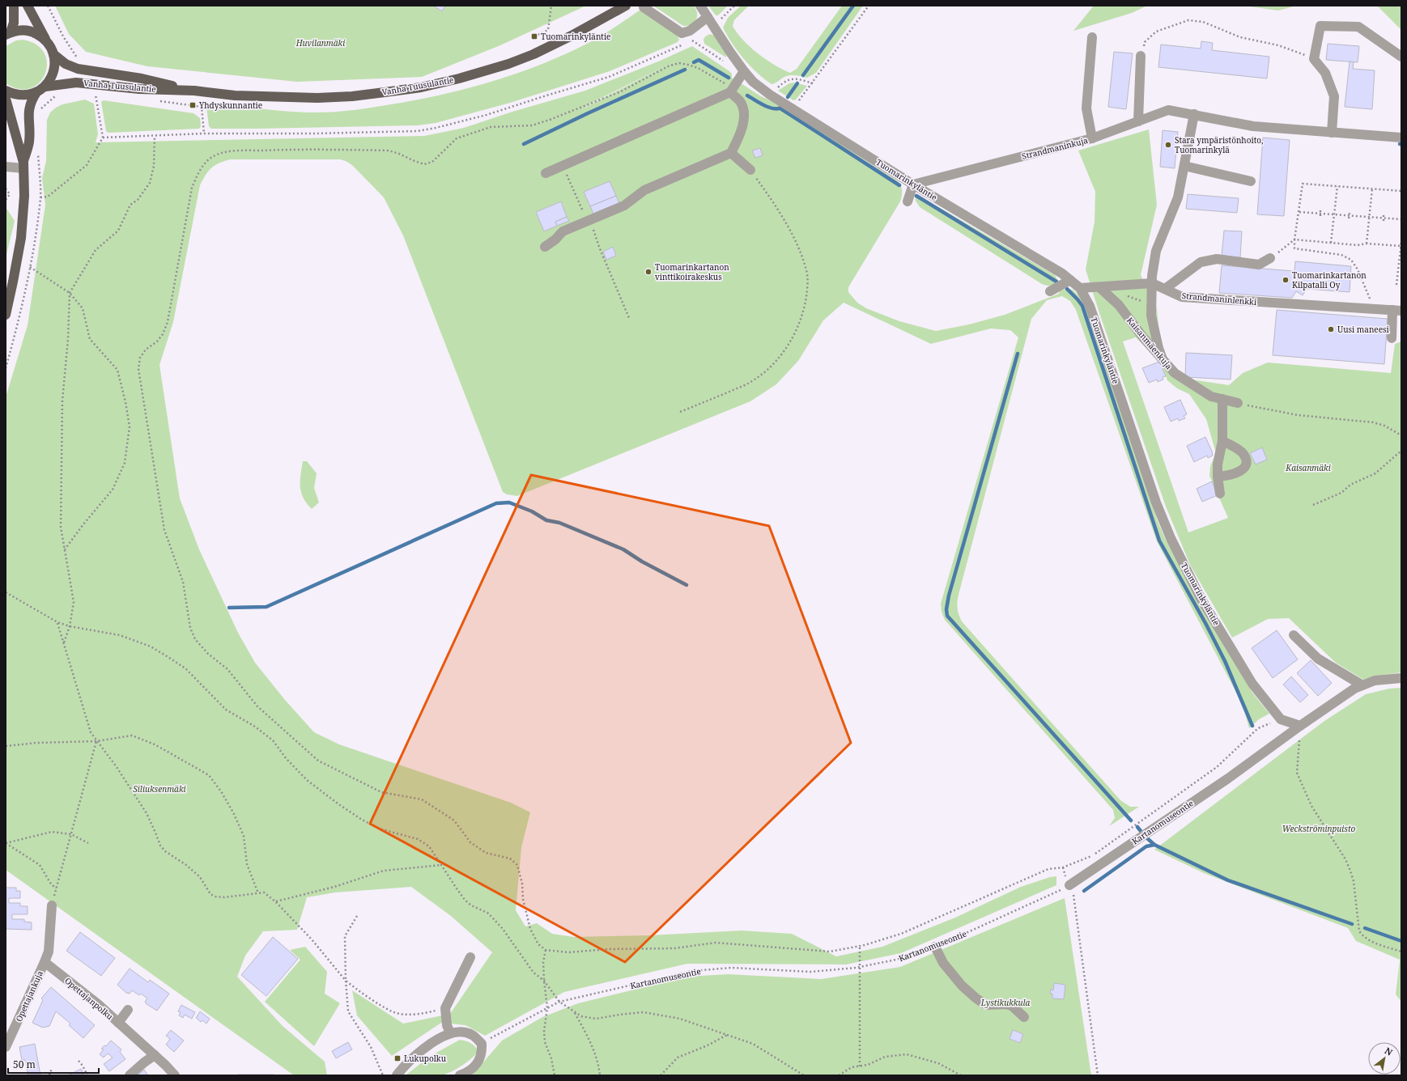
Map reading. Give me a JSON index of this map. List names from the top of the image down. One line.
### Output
{"streets":{"main road":["Vanha Tuusulantie"],"street":["Strandmaninkuja","Tuomarinkyläntie","Strandmaninlenkki","Kaisanmäenkuja","Kartanomuseontie","Opettajankuja","Opettajanpolku"]},"crossings":[["Strandmaninkuja","Tuomarinkyläntie"],["Opettajankuja","Opettajanpolku"]],"parks":["Huvilanmäki","Kaisanmäki","Siliuksenmäki","Weckströminpuisto","Lystikukkula"],"places":{"transit":["Tuomarinkyläntie","Yhdyskunnantie","Lukupolku"],"other":["Stara ympäristönhoito, Tuomarinkylä","Tuomarinkartanon vinttikoirakeskus","Tuomarinkartanon Kilpatalli Oy","Uusi maneesi"]},"scale_bar":"50 m","north":"top right"}
